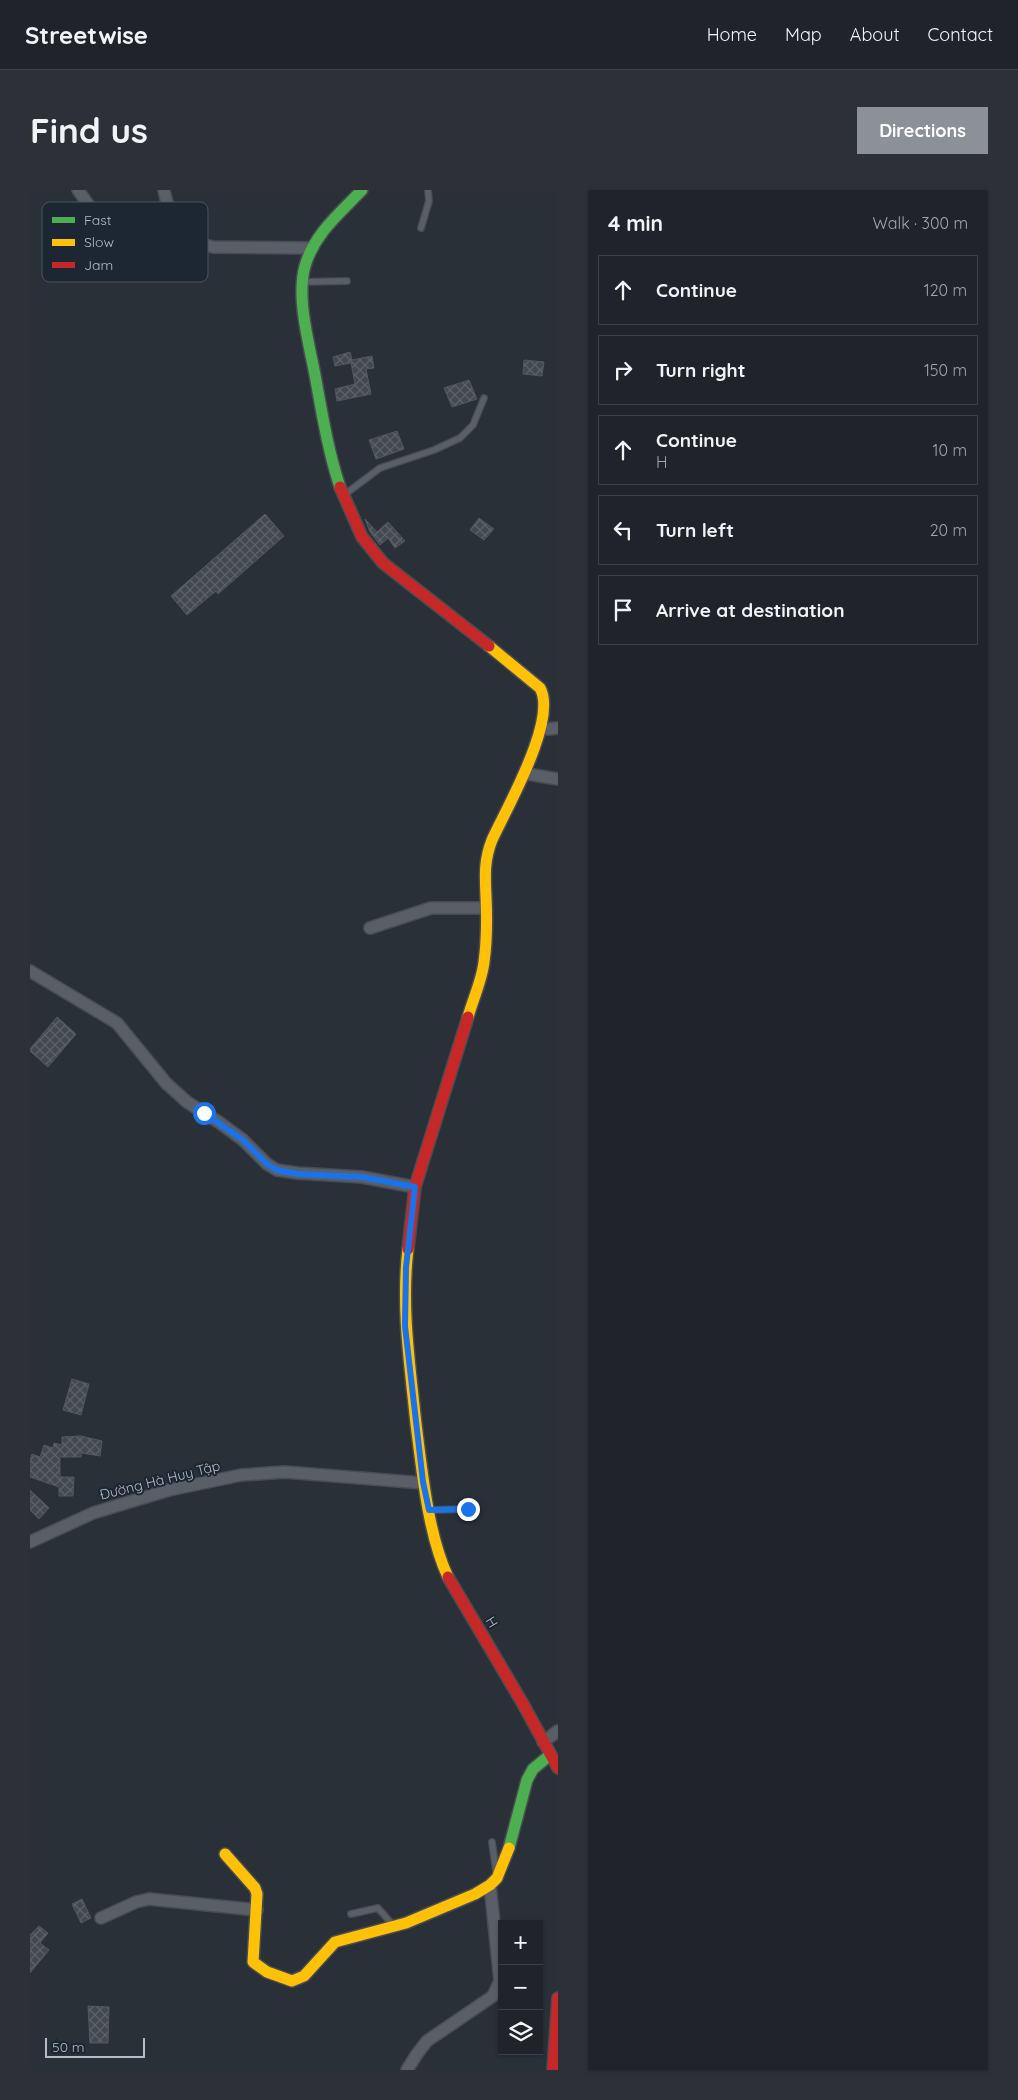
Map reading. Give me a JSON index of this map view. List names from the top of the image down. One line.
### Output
{"streets":{"street":["Đường Hà Huy Tập","H"]},"crossings":[["Đường Hà Huy Tập","H"]],"legend":["Fast","Slow","Jam"],"scale_bar":"50 m","page":{"header":"Streetwise","nav":["Home","Map","About","Contact"],"buttons":"Directions","title":"Find us","heading":["4 min","Walk · 300 m"],"list":[["Continue","120 m"],["Turn right","150 m"],["Continue","H","10 m"],["Turn left","20 m"],"Arrive at destination"],"map_buttons":["+","−"],"scale":"50 m"}}
